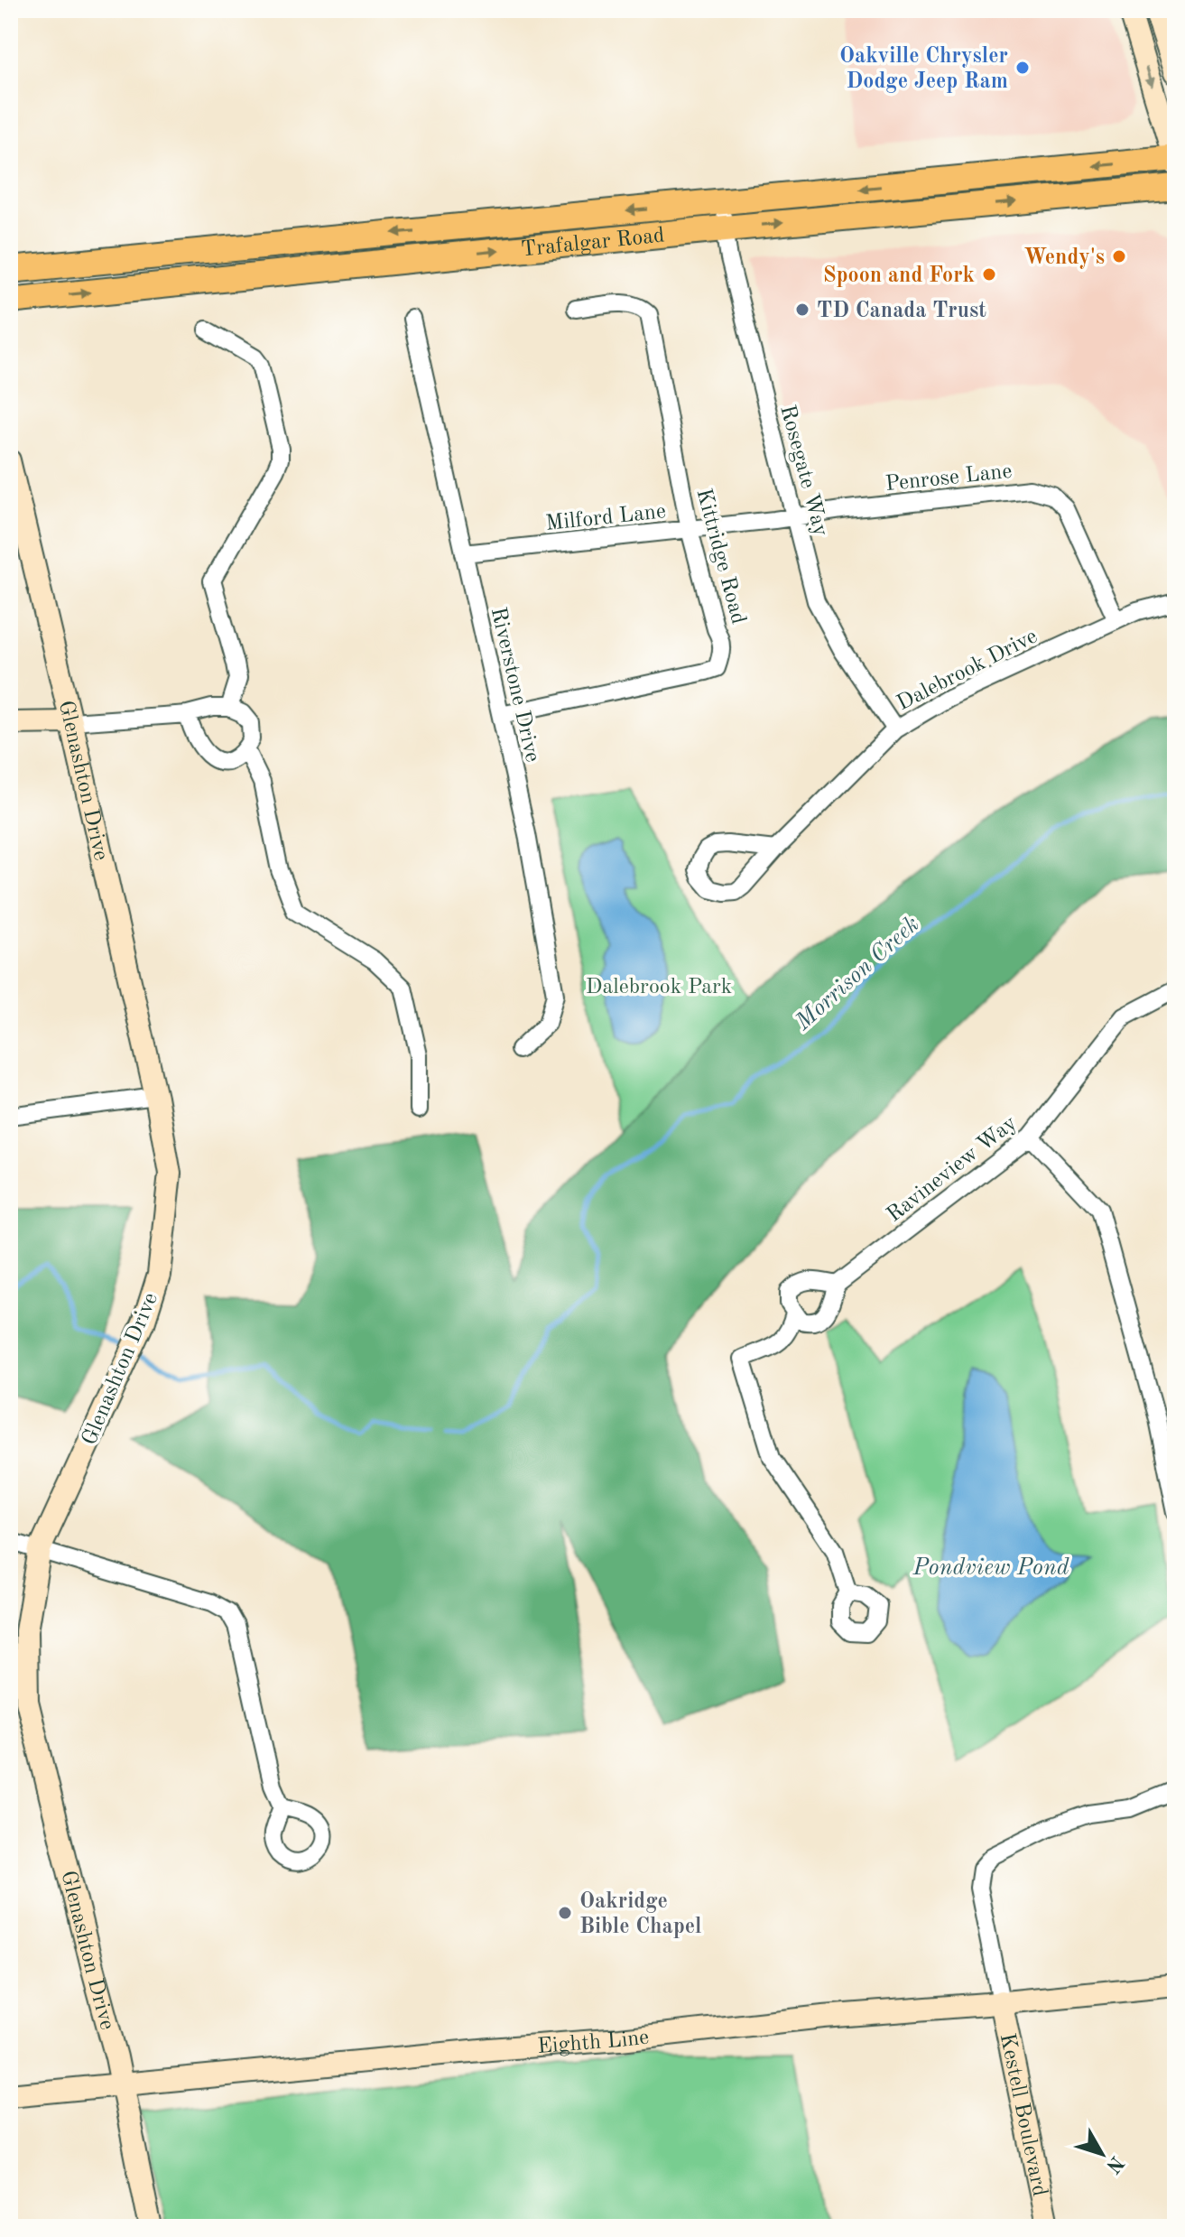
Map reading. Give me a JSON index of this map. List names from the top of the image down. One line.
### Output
{"streets":{"main road":["Trafalgar Road"],"street":["Rosegate Way","Penrose Lane","Milford Lane","Kittridge Road","Dalebrook Drive","Riverstone Drive","Glenashton Drive","Ravineview Way","Eighth Line","Kestell Boulevard"]},"crossings":[["Trafalgar Road","Rosegate Way"],["Rosegate Way","Penrose Lane"],["Rosegate Way","Milford Lane"],["Rosegate Way","Dalebrook Drive"],["Penrose Lane","Milford Lane"],["Penrose Lane","Dalebrook Drive"],["Milford Lane","Kittridge Road"],["Milford Lane","Riverstone Drive"],["Kittridge Road","Riverstone Drive"],["Glenashton Drive","Eighth Line"],["Eighth Line","Kestell Boulevard"]],"water":["Morrison Creek","Pondview Pond"],"parks":["Dalebrook Park"],"places":["Oakville Chrysler Dodge Jeep Ram","Wendy's","Spoon and Fork","TD Canada Trust","Oakridge Bible Chapel"],"north":"bottom right"}
